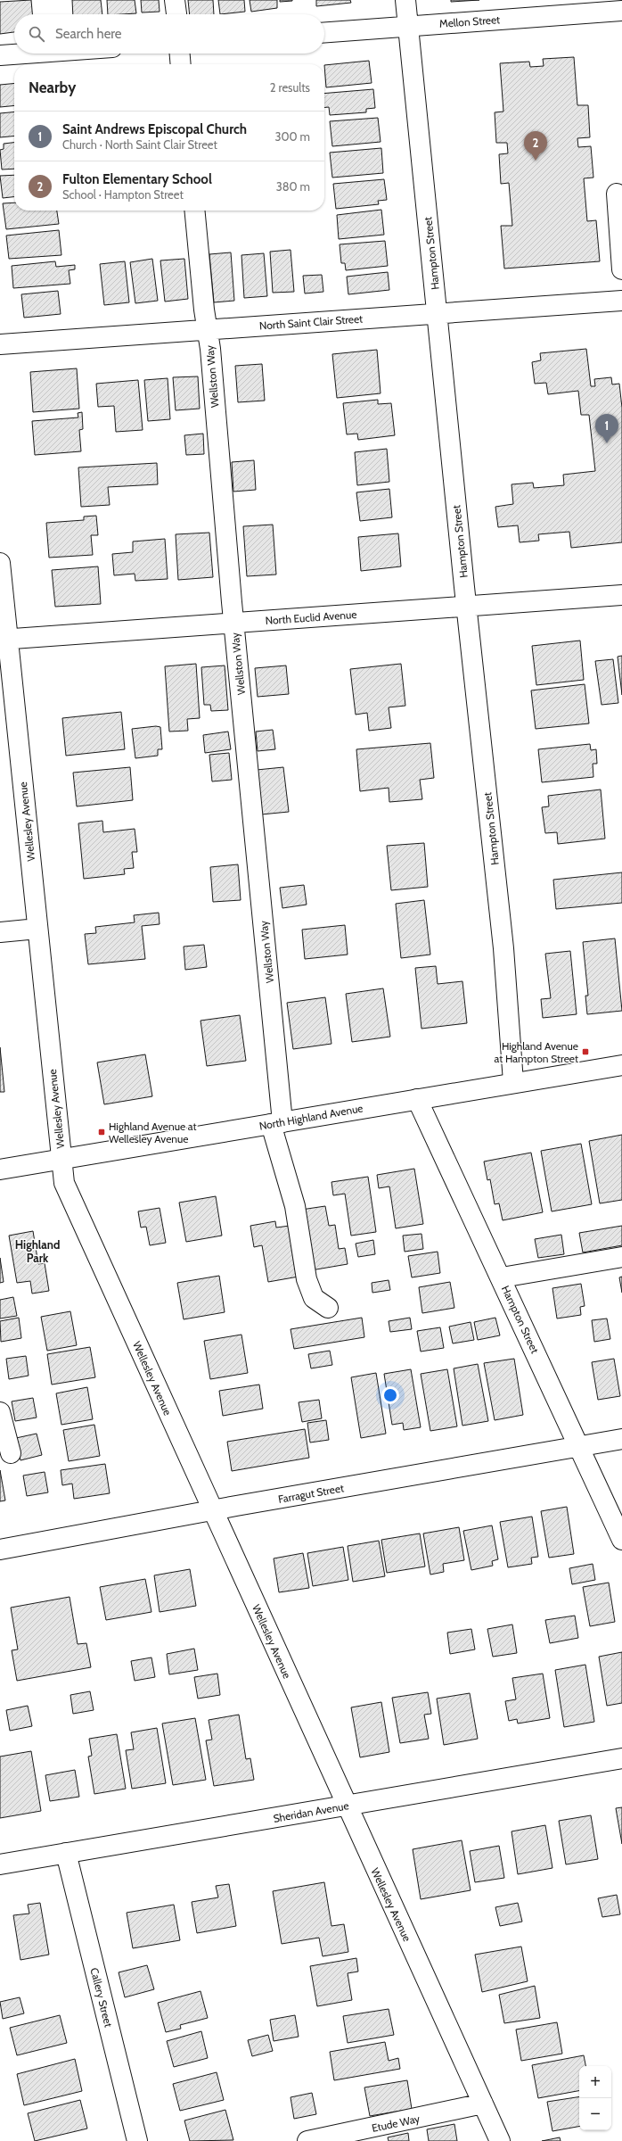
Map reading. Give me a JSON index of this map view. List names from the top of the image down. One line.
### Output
{"streets":{"street":["Mellon Street","Hampton Street","North Saint Clair Street","Wellston Way","North Euclid Avenue","Wellesley Avenue","North Highland Avenue","Farragut Street","Sheridan Avenue","Callery Street","Etude Way"]},"crossings":[["Mellon Street","Hampton Street"],["Hampton Street","North Saint Clair Street"],["Hampton Street","North Euclid Avenue"],["Hampton Street","North Highland Avenue"],["Hampton Street","Farragut Street"],["North Saint Clair Street","Wellston Way"],["Wellston Way","North Euclid Avenue"],["Wellston Way","North Highland Avenue"],["North Euclid Avenue","Wellesley Avenue"],["Wellesley Avenue","North Highland Avenue"],["Wellesley Avenue","Farragut Street"],["Wellesley Avenue","Sheridan Avenue"],["Wellesley Avenue","Etude Way"],["Sheridan Avenue","Callery Street"]],"districts":["Highland Park"],"places":{"transit":["Highland Avenue at Hampton Street","Highland Avenue at Wellesley Avenue"]},"page":{"search":"Search here","heading":["Nearby","2 results"],"list":[{"mark":"1","name":"Saint Andrews Episcopal Church","note":"Church · North Saint Clair Street","value":"300 m"},{"mark":"2","name":"Fulton Elementary School","note":"School · Hampton Street","value":"380 m"}],"pins":["2","1"],"map_buttons":["+","−"]}}
